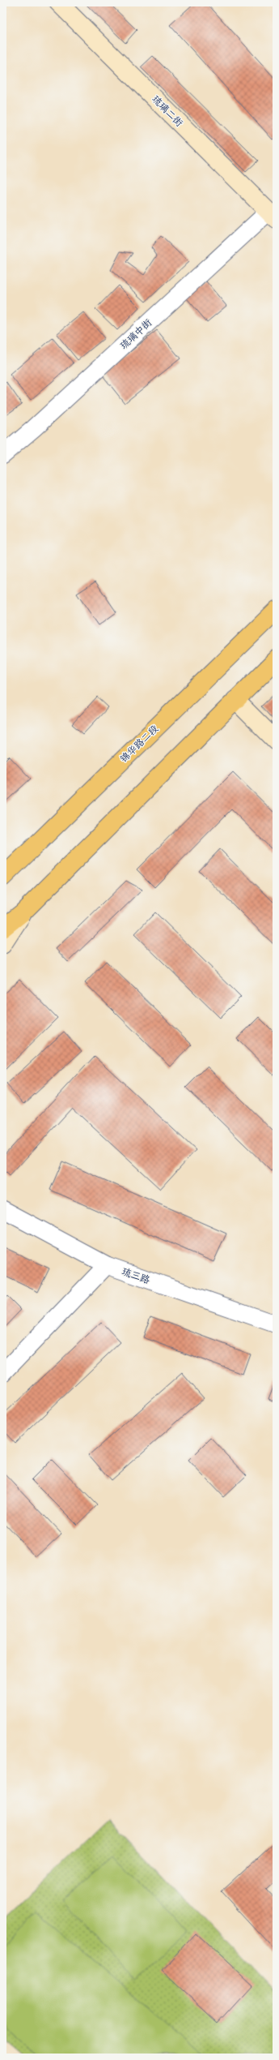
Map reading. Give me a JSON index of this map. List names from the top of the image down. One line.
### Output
{"streets":{"main road":["锦华路二段"],"street":["琉璃二街","琉璃中街","琉三路"]},"crossings":[["琉璃二街","琉璃中街"]]}
